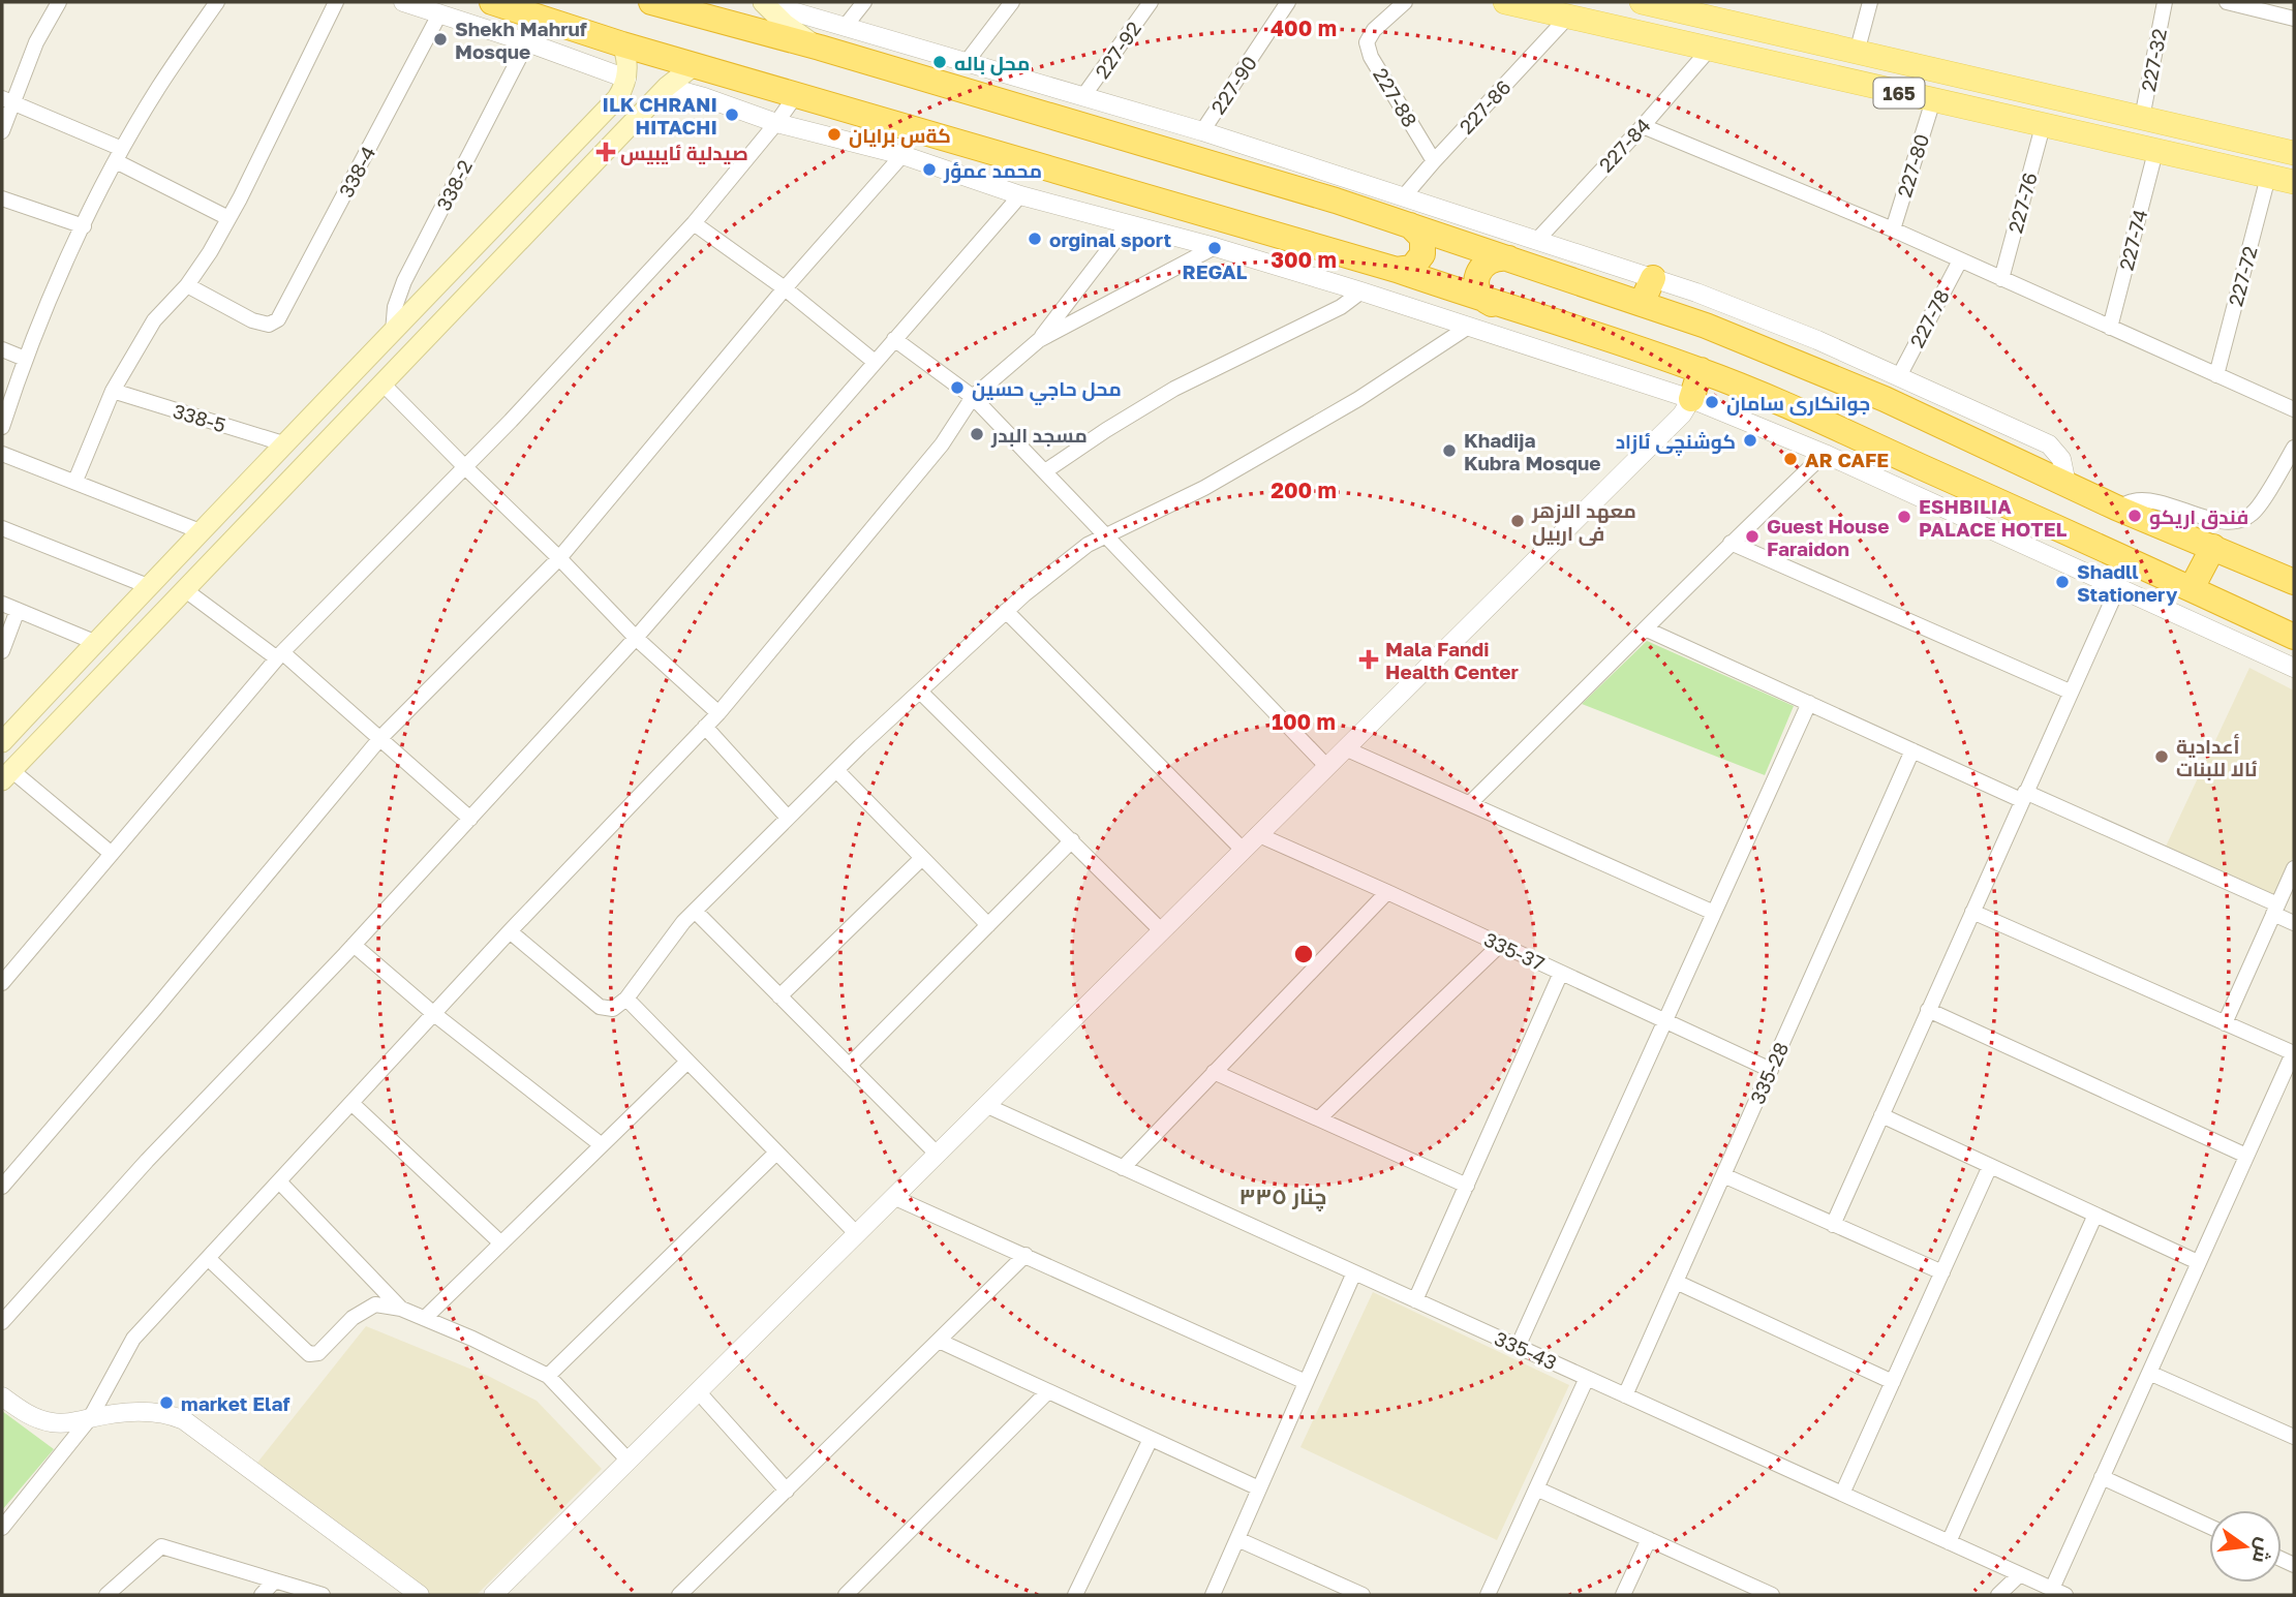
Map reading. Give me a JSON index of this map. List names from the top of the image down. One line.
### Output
{"streets":{"main road":["165"],"street":["227-92","227-32","227-90","227-88","227-86","227-84","227-80","338-4","338-2","227-76","227-74","227-72","227-78","338-5","335-37","335-28","335-43"]},"crossings":[["227-32","165"],["165","227-86"],["165","227-84"],["165","227-80"],["165","227-76"],["165","227-74"],["165","227-72"],["227-88","227-86"],["335-37","335-28"],["335-28","335-43"]],"districts":["چنار ٣٣٥"],"places":{"other":["Shekh Mahruf Mosque","محل باله","ILK CHRANI HITACHI","كةس برايان","محمد عمؤر","orginal sport","REGAL","محل حاجي حسین","جوانکاری سامان","مسجد البدر","کوشنچی ئازاد","Khadija Kubra Mosque","AR CAFE","فندق اريكو","ESHBILIA PALACE HOTEL","معهد الازهر فی اربیل","Guest House Faraidon","Shadll Stationery","أعدادية ئالا للبنات","market Elaf"],"health":["صيدلية ئايبيس","Mala Fandi Health Center"]},"north":"right","rings":["400 m","300 m","200 m","100 m"]}
